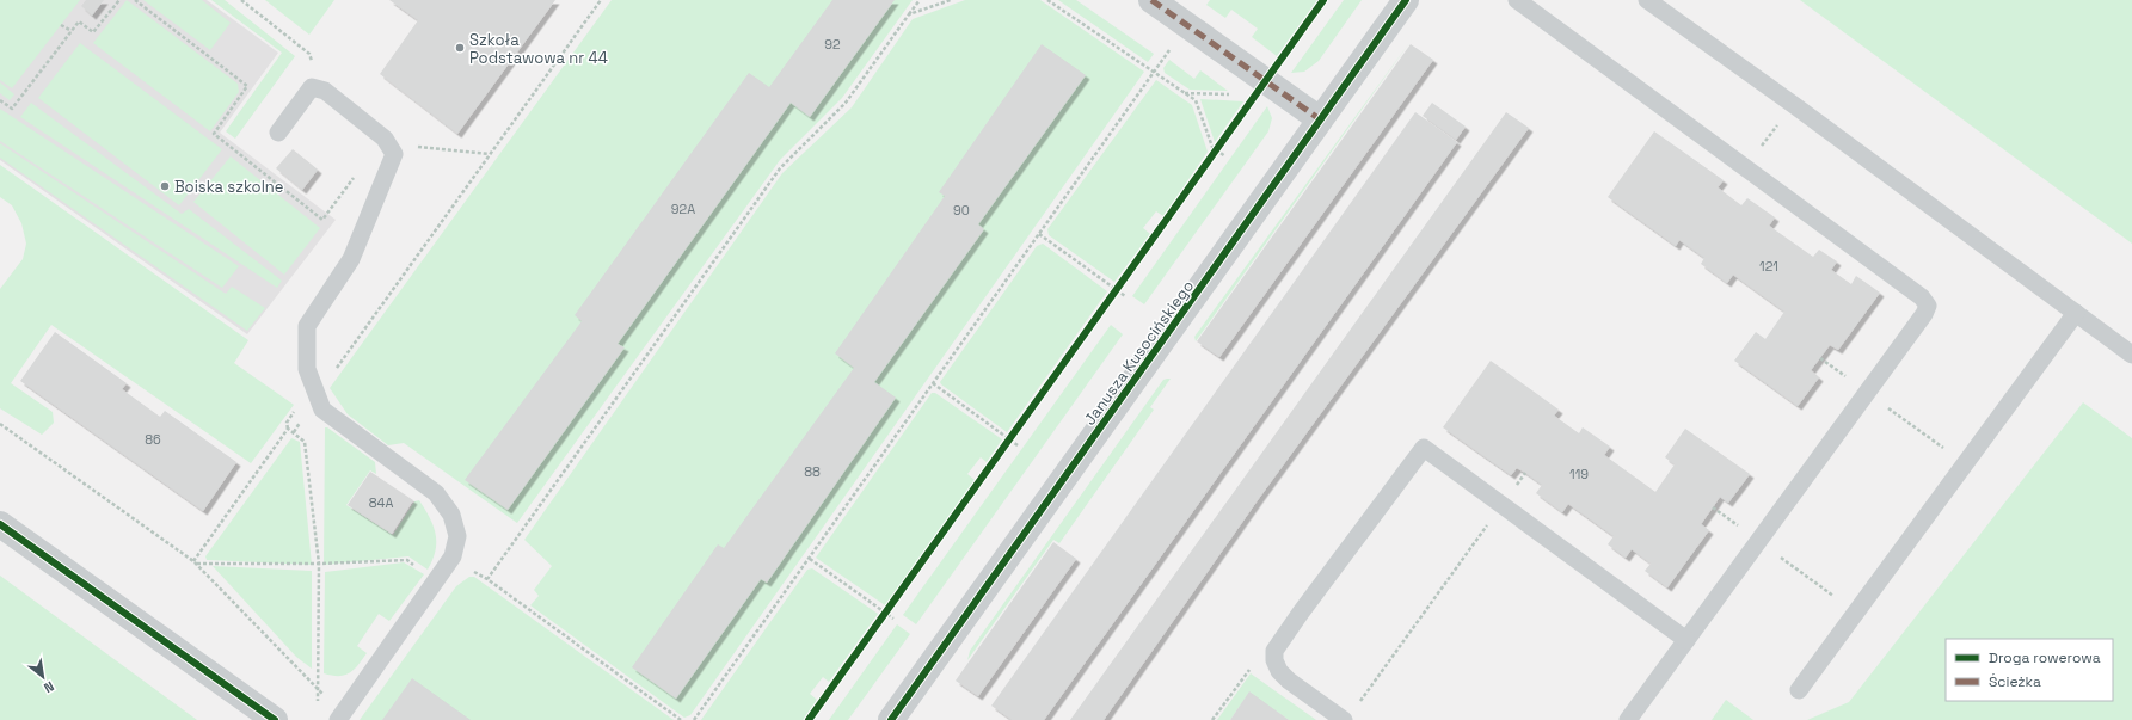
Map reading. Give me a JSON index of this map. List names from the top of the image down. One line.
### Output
{"streets":{"street":["Janusza Kusocińskiego"]},"places":["Szkoła Podstawowa nr 44","Boiska szkolne"],"house_numbers":["92","92A","90","121","86","88","119","84A"],"legend":["Droga rowerowa","Ścieżka"],"north":"bottom right"}
